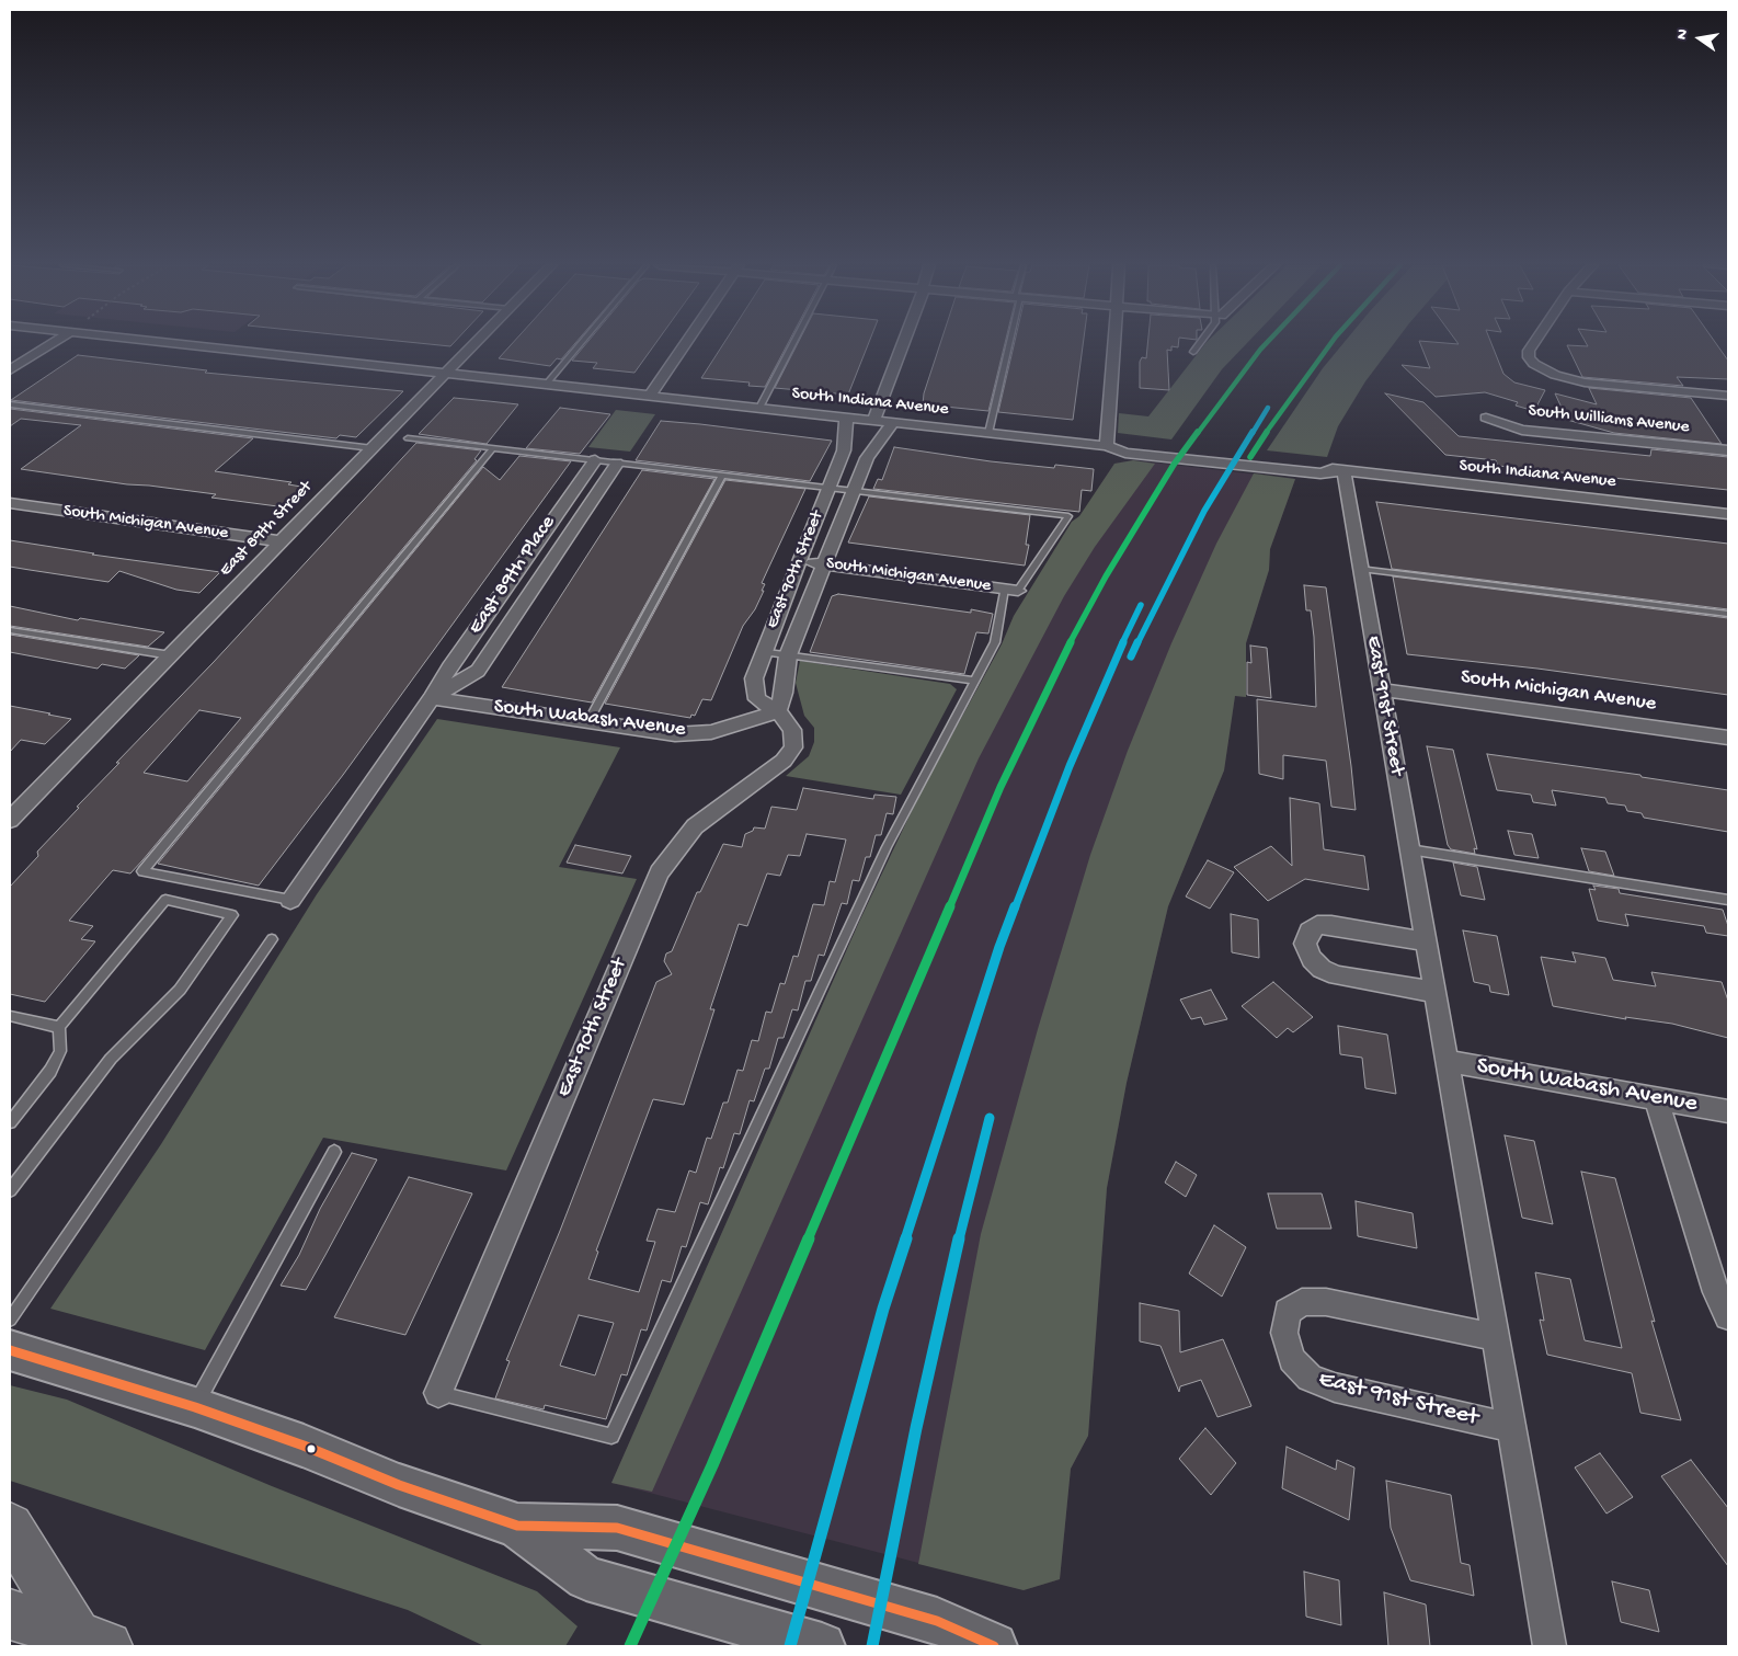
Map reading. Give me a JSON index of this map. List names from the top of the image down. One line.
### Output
{"streets":{"street":["South Indiana Avenue","South Williams Avenue","South Michigan Avenue","East 89th Street","East 90th Street","East 89th Place","East 91st Street","South Wabash Avenue"]},"crossings":[["South Indiana Avenue","East 89th Street"],["South Indiana Avenue","East 90th Street"],["South Indiana Avenue","East 91st Street"],["South Michigan Avenue","East 89th Street"],["South Michigan Avenue","East 90th Street"],["South Michigan Avenue","East 91st Street"],["East 90th Street","South Wabash Avenue"],["East 89th Place","South Wabash Avenue"],["East 91st Street","South Wabash Avenue"]],"north":"left"}
